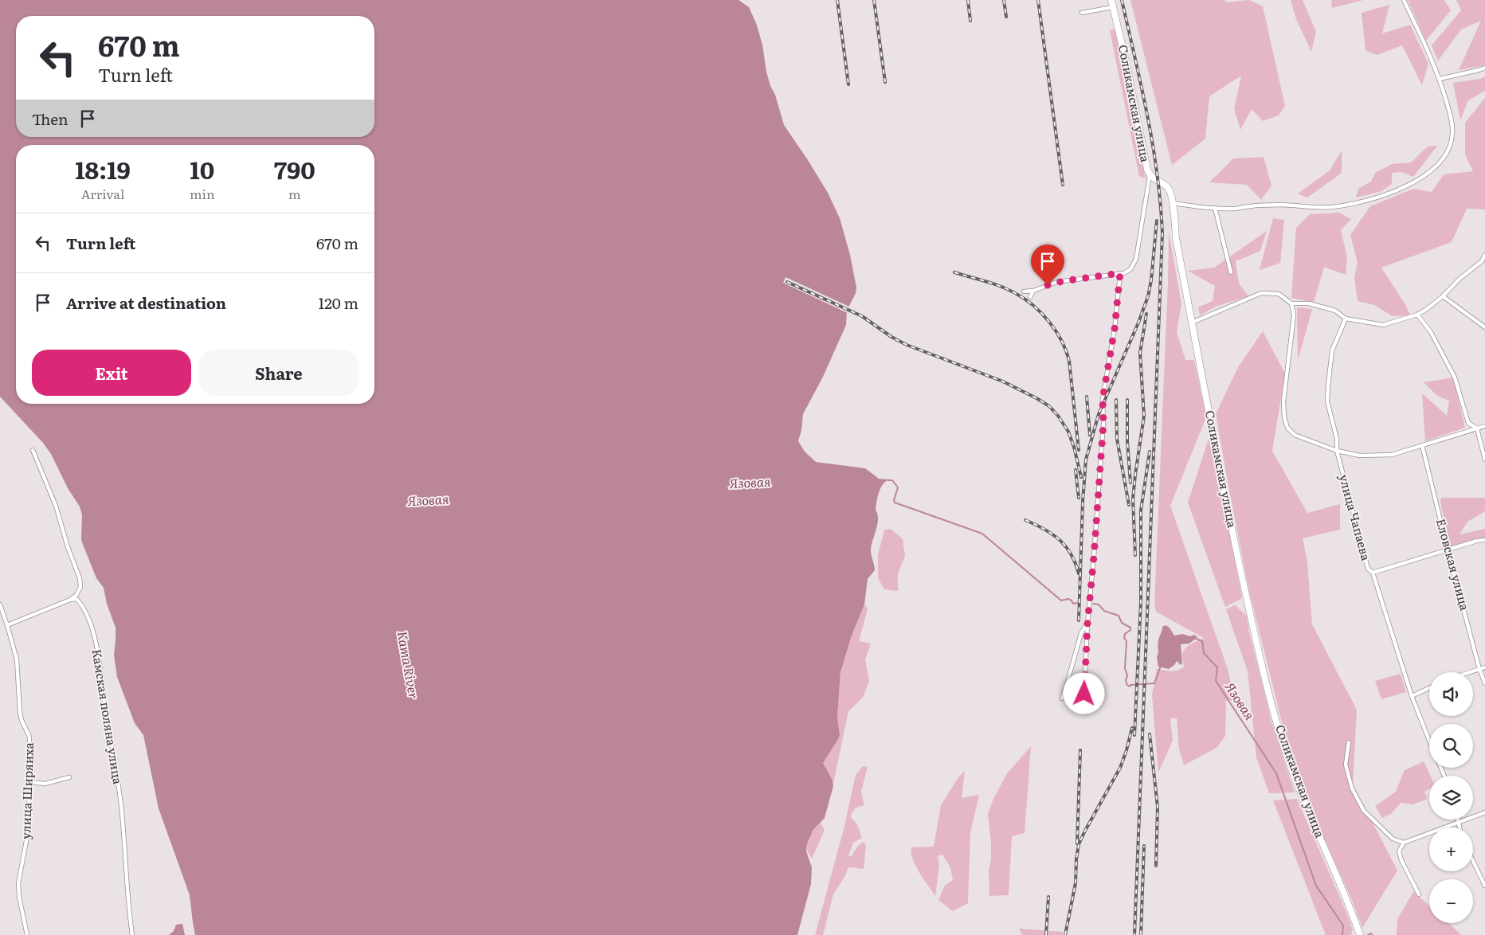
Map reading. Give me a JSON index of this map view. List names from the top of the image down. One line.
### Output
{"streets":{"main road":["Соликамская улица"],"street":["улица Чапаева","Еловская улица","Камская поляна улица","улица Ширяиха"]},"water":["Язовая","Kama River"],"page":{"turn":["670 m","Turn left"],"then":"Then","eta":["18:19","Arrival","10","min","790","m"],"list":[{"name":"Turn left","value":"670 m"},{"name":"Arrive at destination","value":"120 m"}],"buttons":["Exit","Share"],"map_buttons":["+","−"]}}
